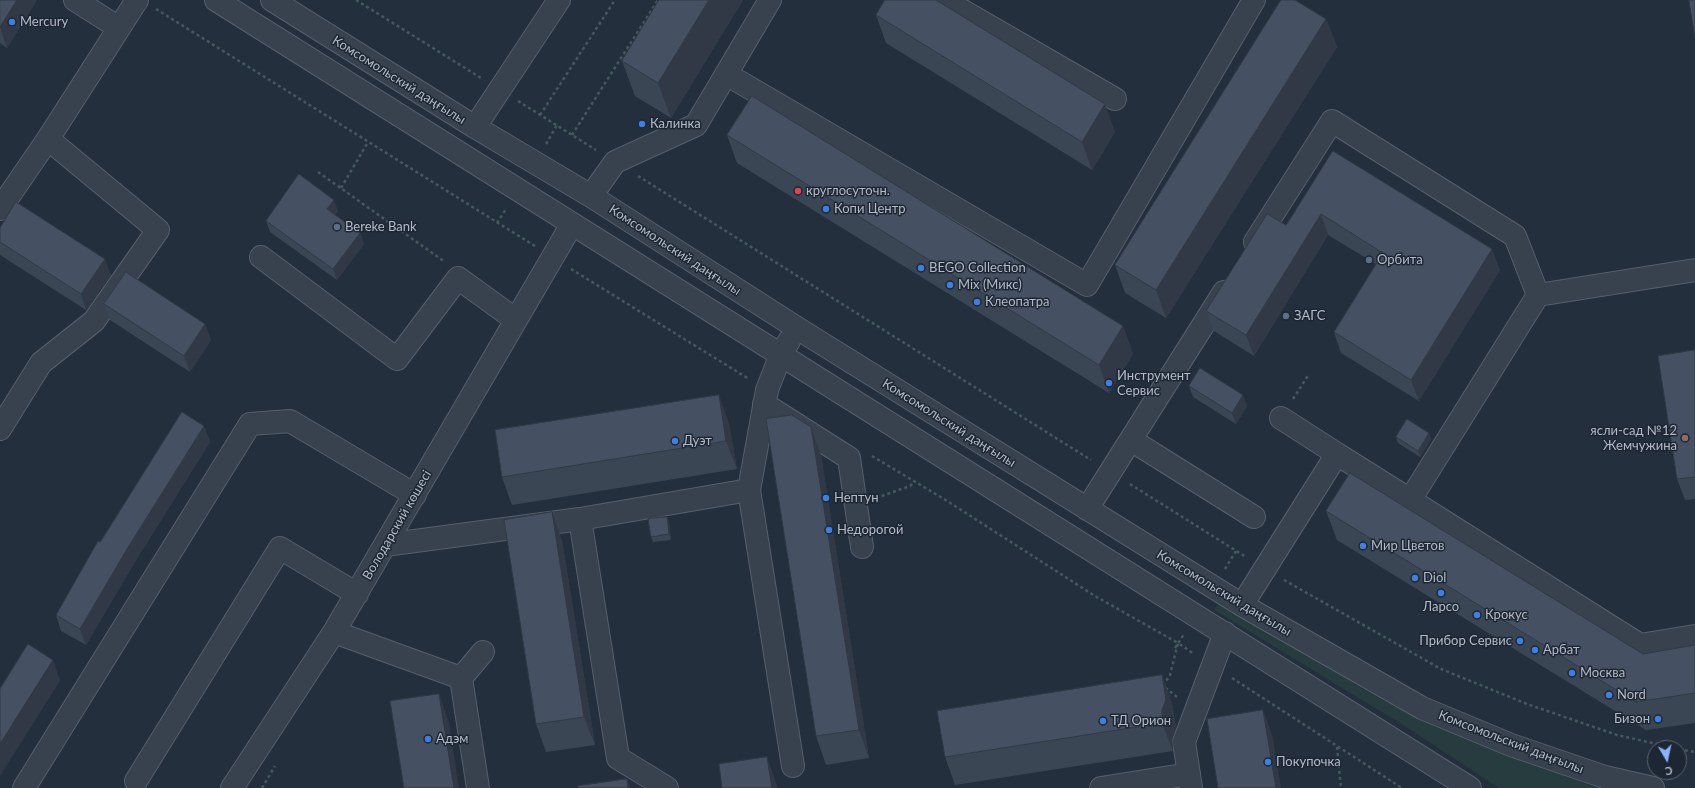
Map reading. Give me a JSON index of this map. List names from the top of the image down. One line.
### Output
{"streets":{"street":["Комсомольский даңғылы","Володарский көшесі"]},"places":["Mercury","Калинка","круглосуточн.","Копи Центр","Bereke Bank","Орбита","BEGO Collection","Mix (Микс)","Клеопатра","ЗАГС","Инструмент Сервис","ясли-сад №12 Жемчужина","Дуэт","Нептун","Недорогой","Мир Цветов","Diol","Ларсо","Крокус","Прибор Cервис","Арбат","Москва","Nord","Бизон","ТД Орион","Адэм","Покупочка"],"north":"bottom"}
